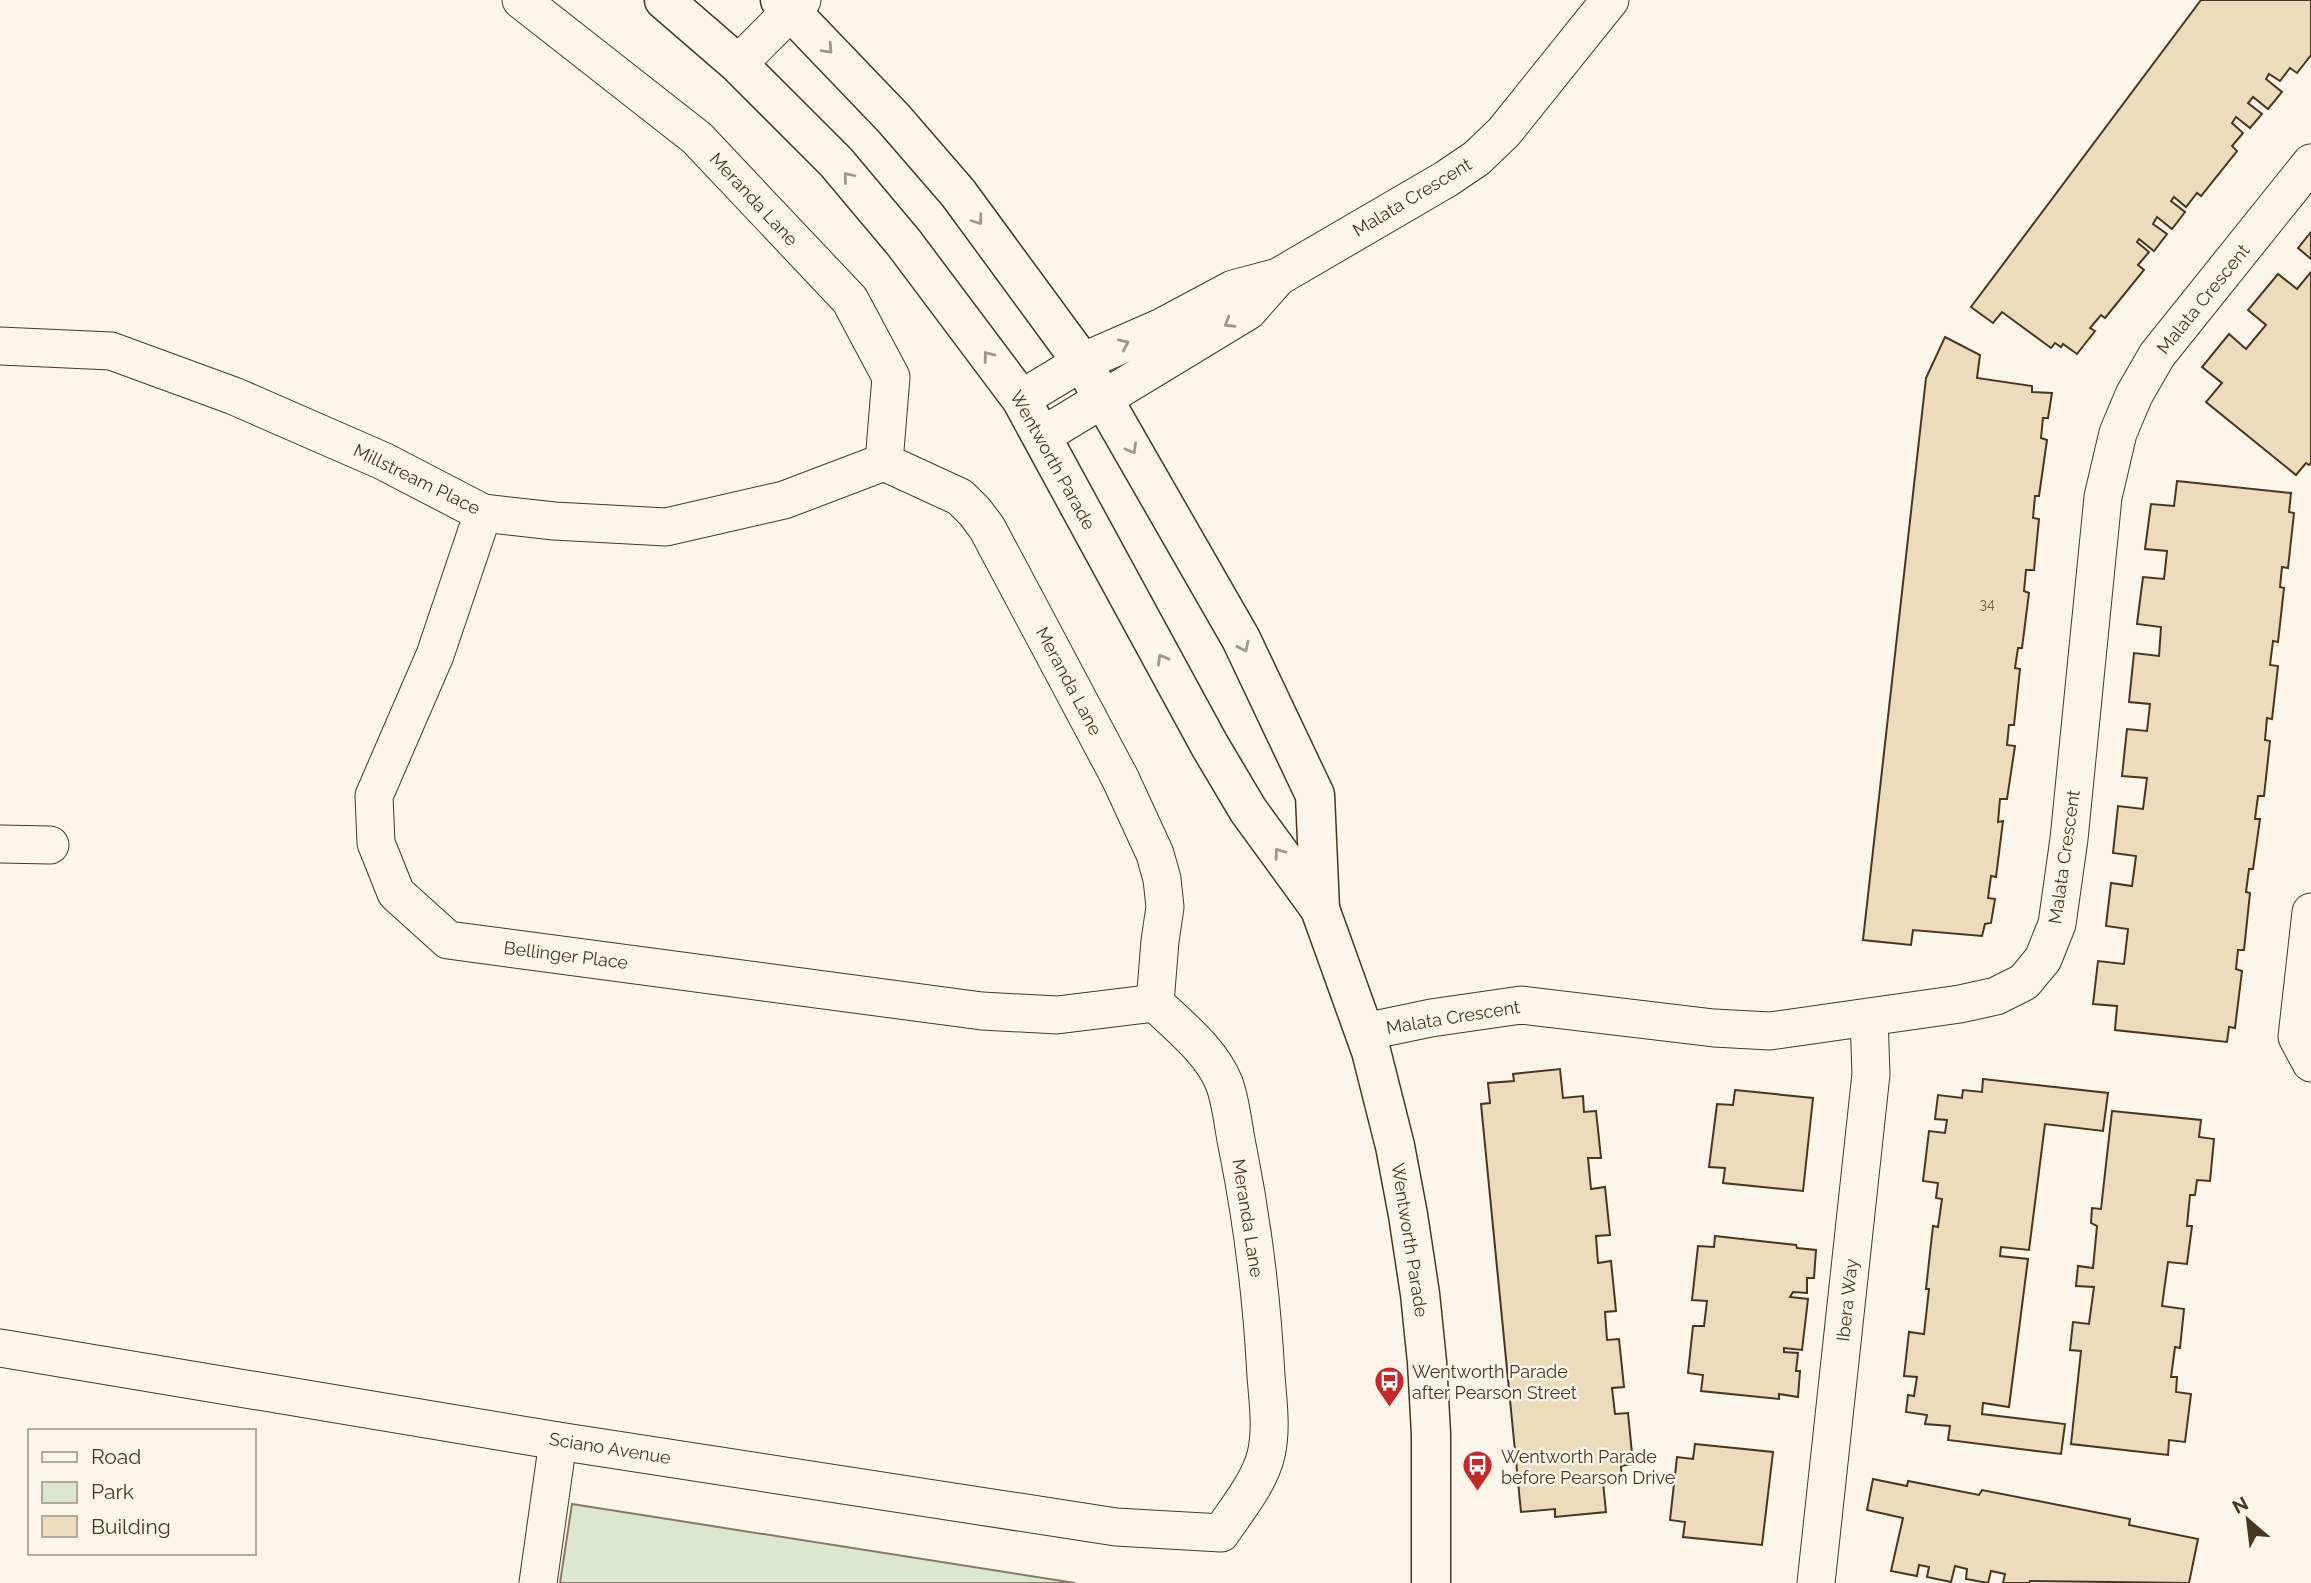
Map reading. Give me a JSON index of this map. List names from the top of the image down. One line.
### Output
{"streets":{"street":["Malata Crescent","Meranda Lane","Wentworth Parade","Millstream Place","Bellinger Place","Ibera Way","Sciano Avenue"]},"crossings":[["Malata Crescent","Wentworth Parade"],["Malata Crescent","Ibera Way"],["Meranda Lane","Millstream Place"],["Meranda Lane","Bellinger Place"],["Meranda Lane","Sciano Avenue"],["Millstream Place","Bellinger Place"]],"places":{"bus stop":["Wentworth Parade after Pearson Street","Wentworth Parade before Pearson Drive"]},"house_numbers":["34"],"legend":["Road","Park","Building"],"north":"top left"}
